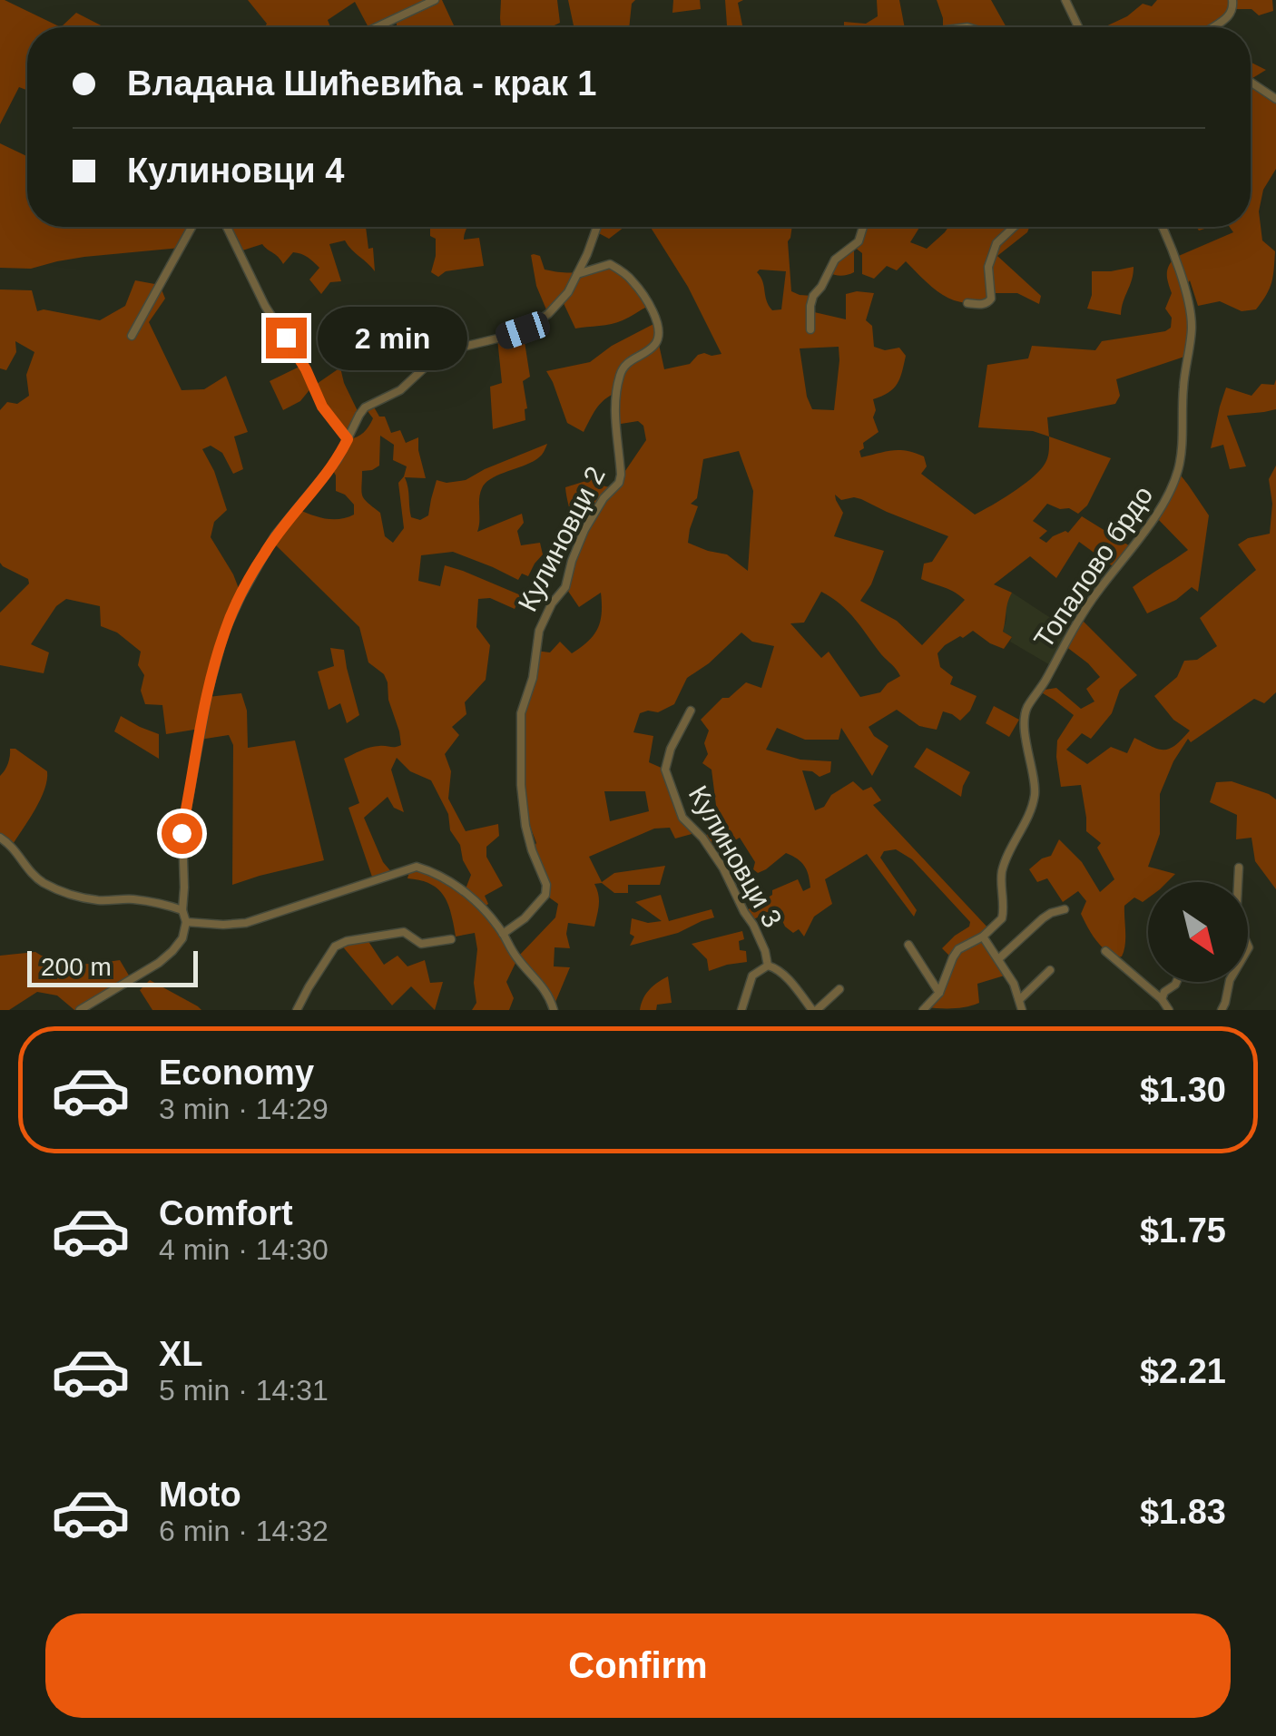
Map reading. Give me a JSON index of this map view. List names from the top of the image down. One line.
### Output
{"streets":{"street":["Кулиновци 2","Топалово брдо","Кулиновци 3"]},"scale_bar":"200 m","north":"bottom right","page":{"banner":["Владана Шићевића - крак 1","Кулиновци 4"],"bubble":"2 min","scale":"200 m","list":[{"name":"Economy","note":"3 min · 14:29","value":"$1.30"},{"name":"Comfort","note":"4 min · 14:30","value":"$1.75"},{"name":"XL","note":"5 min · 14:31","value":"$2.21"},{"name":"Moto","note":"6 min · 14:32","value":"$1.83"}],"buttons":"Confirm"}}
